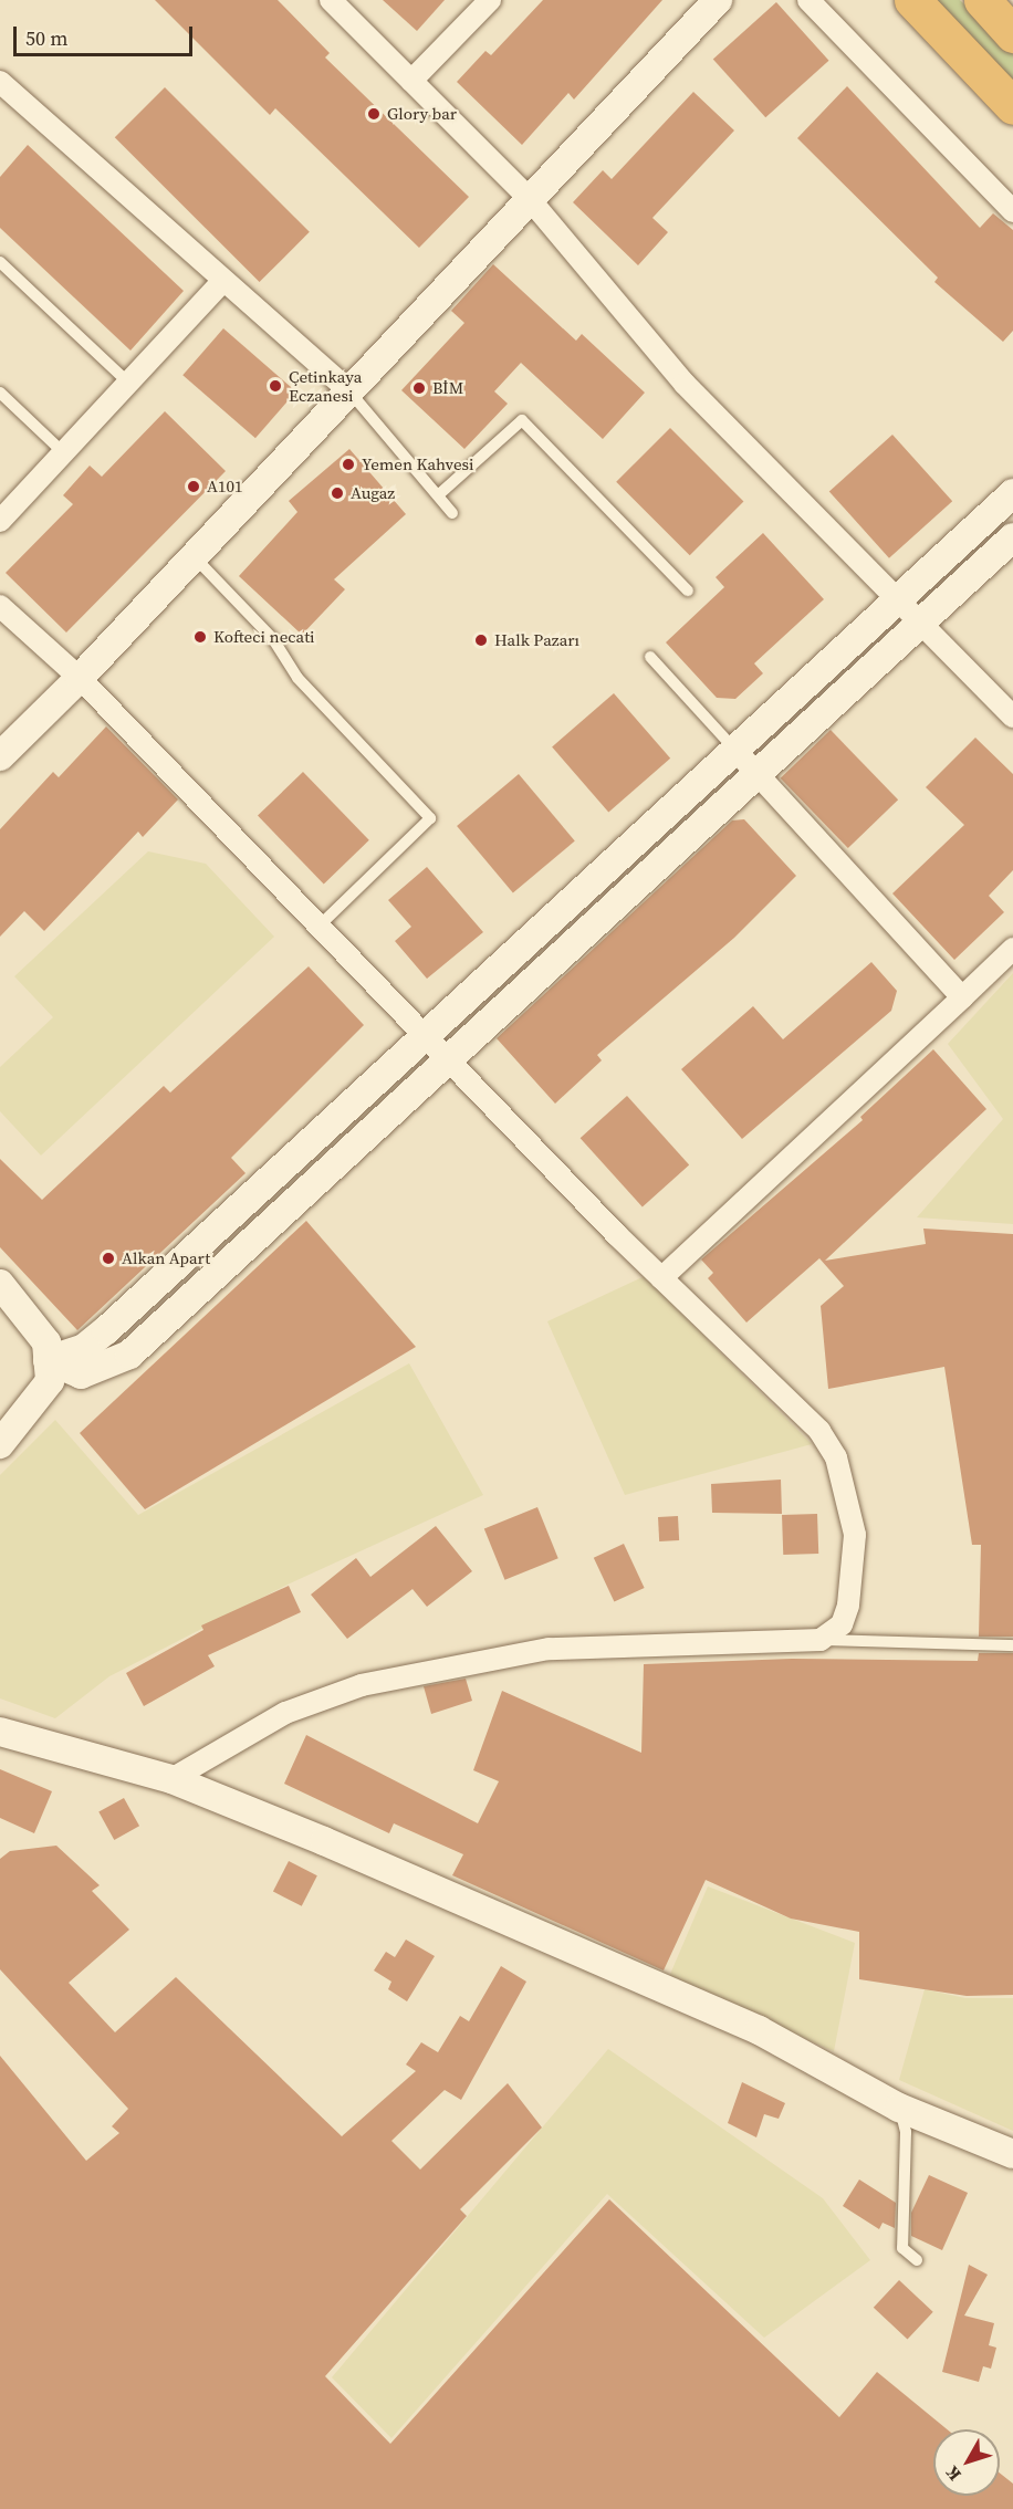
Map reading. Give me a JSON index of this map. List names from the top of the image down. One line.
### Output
{"places":["Glory bar","Çetinkaya Eczanesi","BİM","Yemen Kahvesi","A101","Augaz","Kofteci necati","Halk Pazarı","Alkan Apart"],"scale_bar":"50 m","north":"bottom left"}
